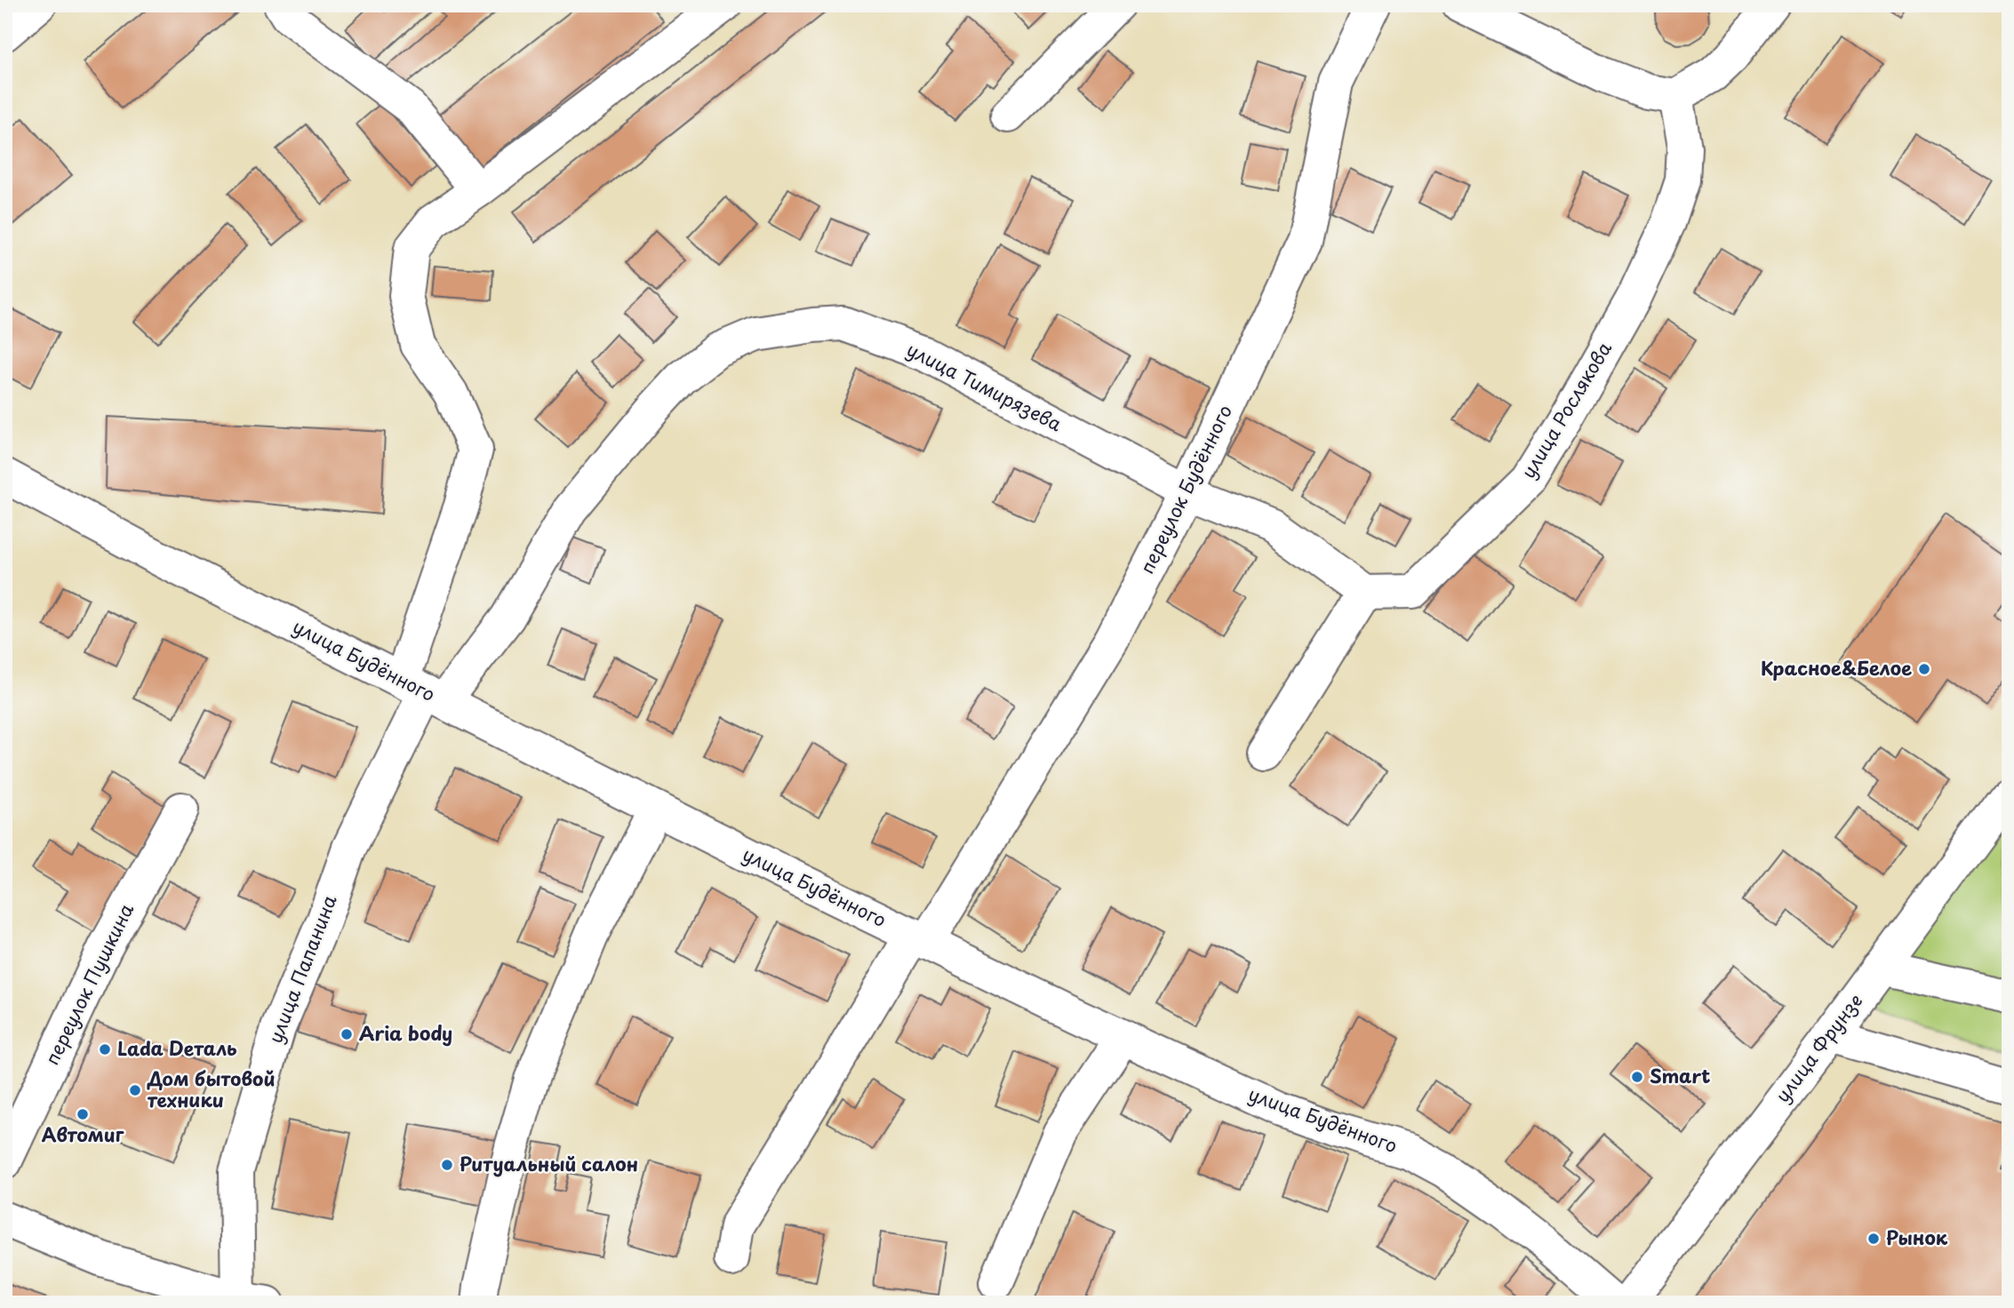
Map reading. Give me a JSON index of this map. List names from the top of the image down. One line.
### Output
{"streets":{"street":["улица Тимирязева","улица Рослякова","переулок Будённого","улица Будённого","улица Папанина","переулок Пушкина","улица Фрунзе"]},"crossings":[["улица Тимирязева","улица Рослякова"],["улица Тимирязева","переулок Будённого"],["улица Тимирязева","улица Будённого"],["улица Тимирязева","улица Папанина"],["переулок Будённого","улица Будённого"],["улица Будённого","улица Папанина"]],"places":["Красное&Белое","Aria body","Lada Dеталь","Smart","Дом бытовой техники","Автомиг","Ритуальный салон","Рынок"]}
